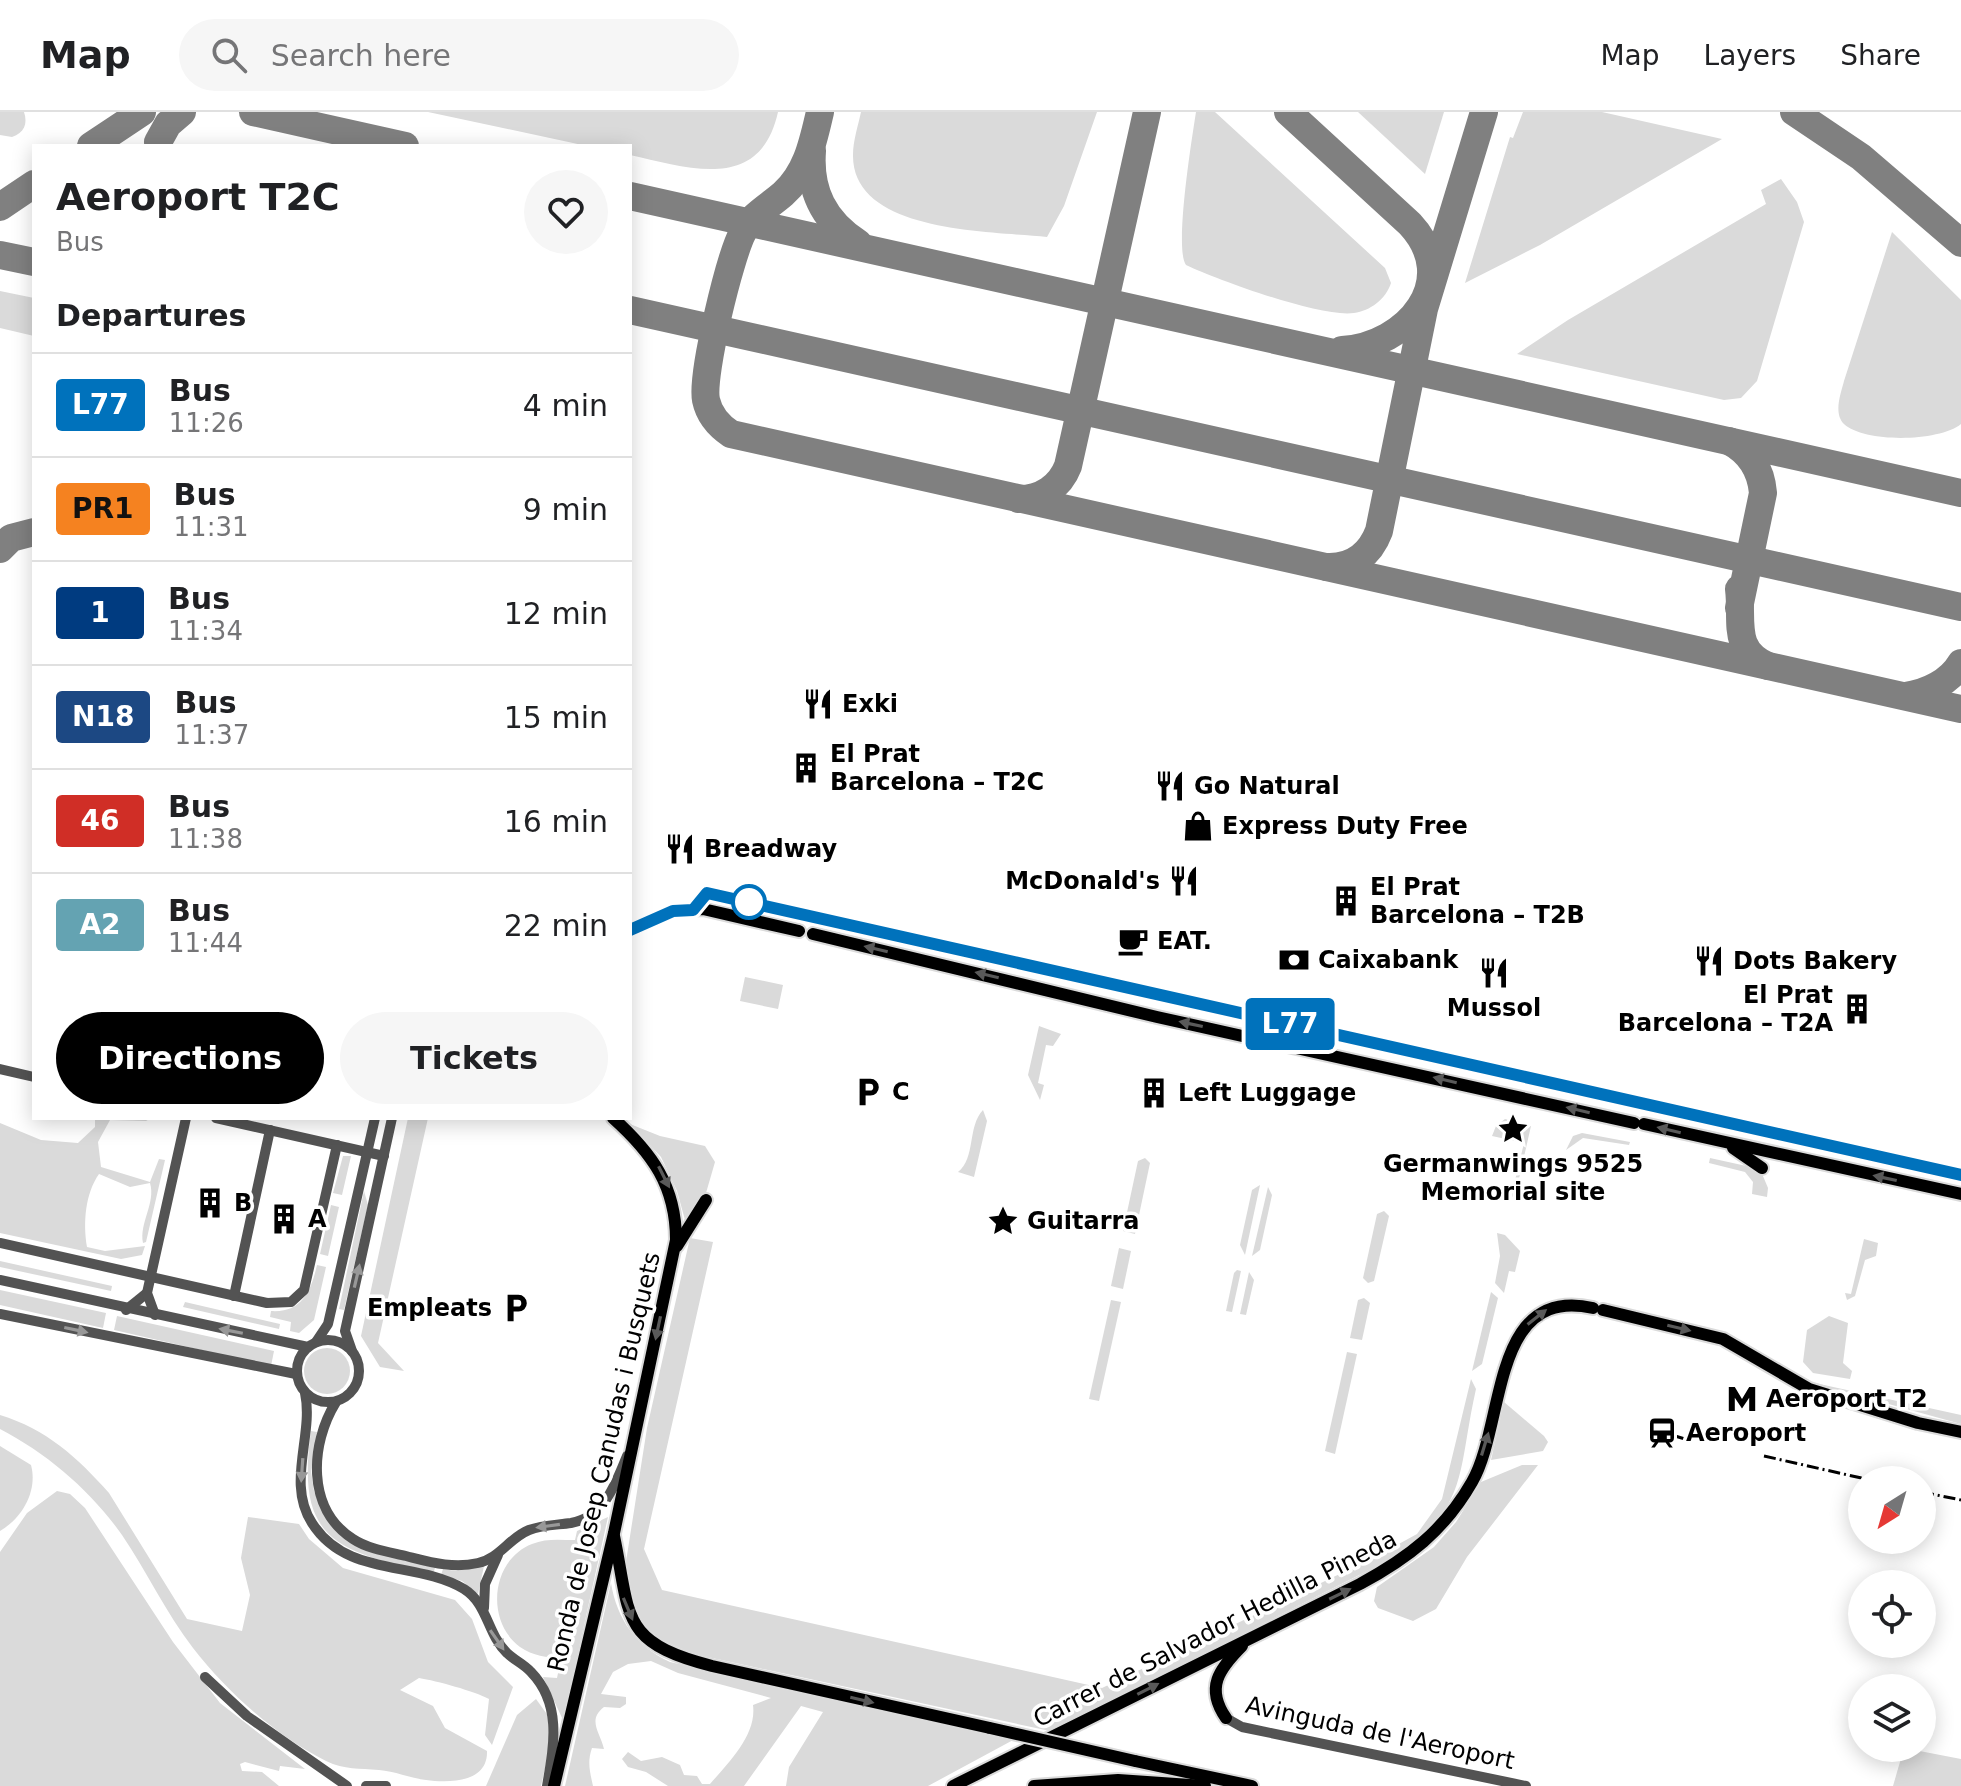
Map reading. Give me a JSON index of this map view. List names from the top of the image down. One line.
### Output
{"streets":{"main road":["Ronda de Josep Canudas i Busquets","Carrer de Salvador Hedilla Pineda"],"street":["Avinguda de l'Aeroport"]},"one_way":["Ronda de Josep Canudas i Busquets","Carrer de Salvador Hedilla Pineda"],"places":{"restaurant":["Exki","Go Natural","Breadway","McDonald's","Dots Bakery","Mussol"],"building":["El Prat Barcelona – T2C","El Prat Barcelona – T2B","El Prat Barcelona – T2A","Left Luggage","B","A"],"shop":["Express Duty Free"],"cafe":["EAT."],"bank":["Caixabank"],"parking":["C","Empleats"],"place":["Germanwings 9525 Memorial site","Guitarra"],"metro station":["Aeroport T2"],"station":["Aeroport"]},"lines":["bus line L77"],"north":"bottom left","page":{"header":"Map","search":"Search here","nav":["Map","Layers","Share"],"on_map":"L77","heading":[["Aeroport T2C","Bus"],"Departures"],"list":[{"mark":"L77","name":"Bus","note":"11:26","value":"4 min"},{"mark":"PR1","name":"Bus","note":"11:31","value":"9 min"},{"mark":"1","name":"Bus","note":"11:34","value":"12 min"},{"mark":"N18","name":"Bus","note":"11:37","value":"15 min"},{"mark":"46","name":"Bus","note":"11:38","value":"16 min"},{"mark":"A2","name":"Bus","note":"11:44","value":"22 min"}],"buttons":["Directions","Tickets"]}}
